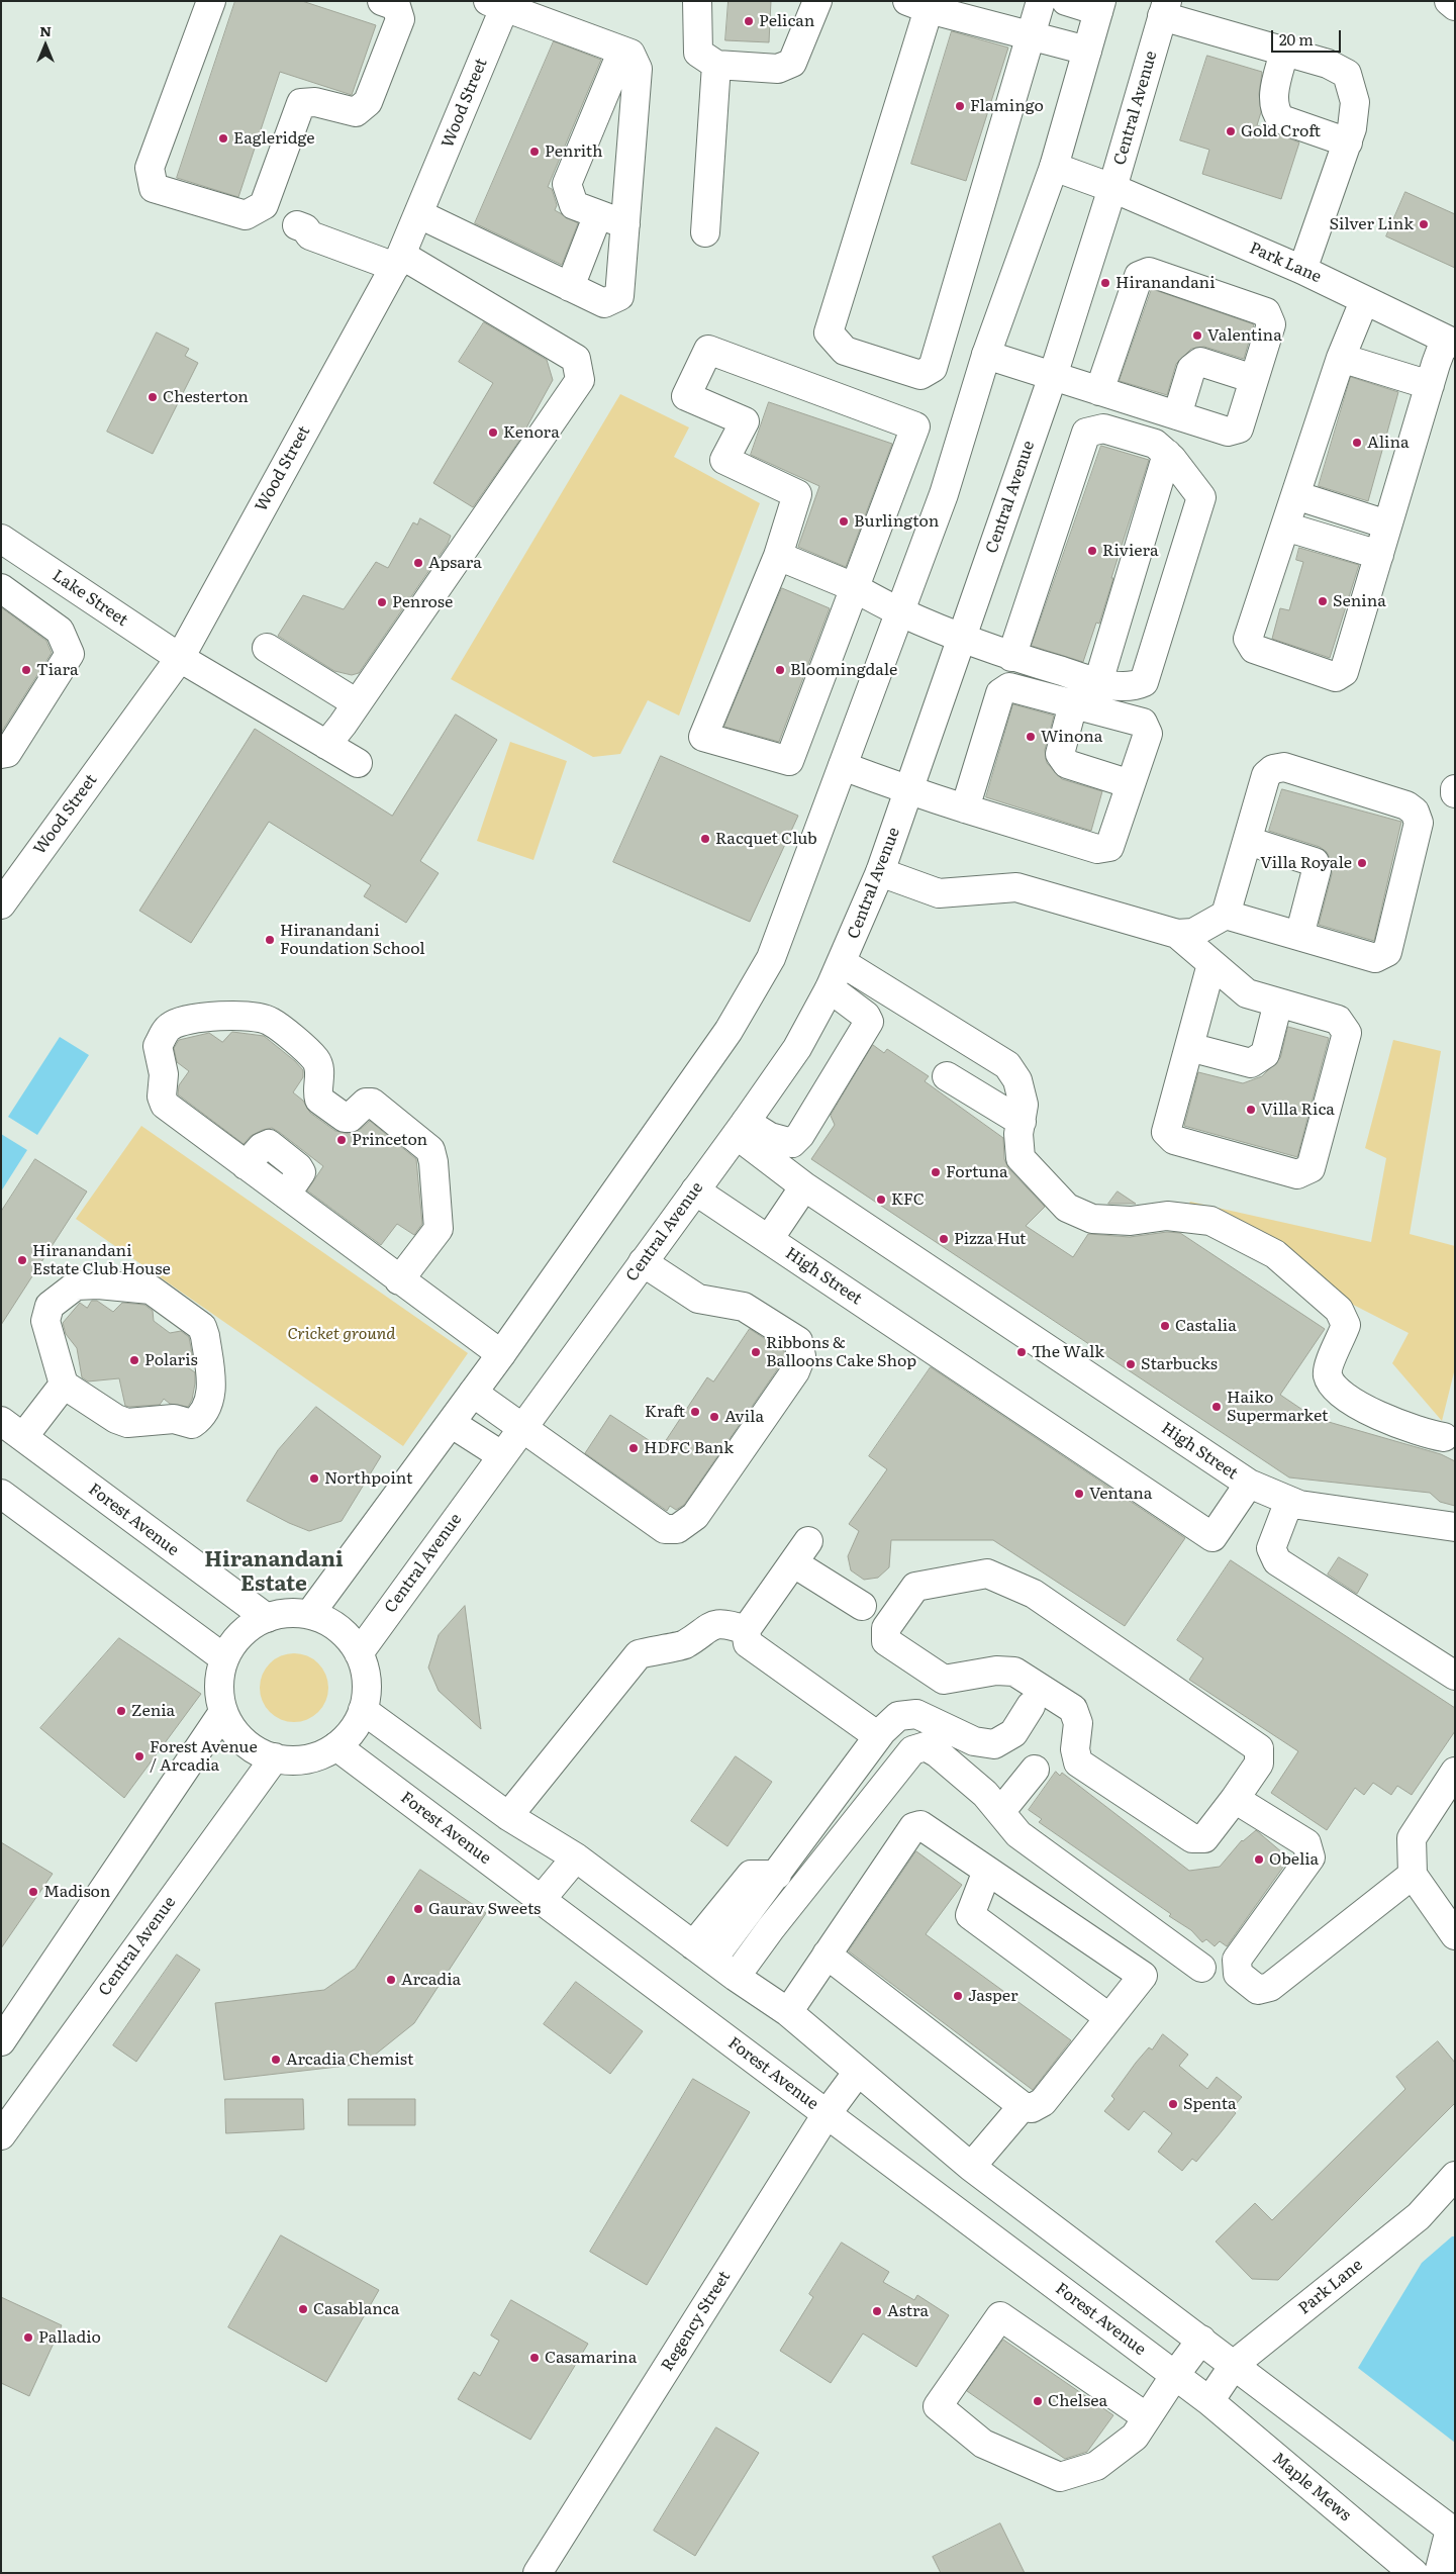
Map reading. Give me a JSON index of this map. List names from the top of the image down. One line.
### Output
{"streets":{"street":["Wood Street","Central Avenue","Park Lane","Lake Street","High Street","Forest Avenue","Regency Street","Maple Mews"]},"crossings":[["Wood Street","Lake Street"],["Central Avenue","Park Lane"],["Central Avenue","High Street"],["Central Avenue","Forest Avenue"],["Park Lane","Forest Avenue"],["Park Lane","Maple Mews"],["Forest Avenue","Regency Street"],["Forest Avenue","Maple Mews"]],"districts":["Hiranandani Estate"],"parks":["Cricket ground"],"places":["Pelican","Flamingo","Gold Croft","Eagleridge","Penrith","Silver Link","Hiranandani","Valentina","Chesterton","Kenora","Alina","Burlington","Riviera","Apsara","Senina","Penrose","Tiara","Bloomingdale","Winona","Racquet Club","Villa Royale","Hiranandani Foundation School","Villa Rica","Princeton","Fortuna","KFC","Pizza Hut","Hiranandani Estate Club House","Castalia","Ribbons & Balloons Cake Shop","The Walk","Polaris","Starbucks","Haiko Supermarket","Kraft","Avila","HDFC Bank","Northpoint","Ventana","Zenia","Forest Avenue / Arcadia","Obelia","Madison","Gaurav Sweets","Arcadia","Jasper","Arcadia Chemist","Spenta","Casablanca","Astra","Palladio","Casamarina","Chelsea"],"scale_bar":"20 m","north":"top"}
